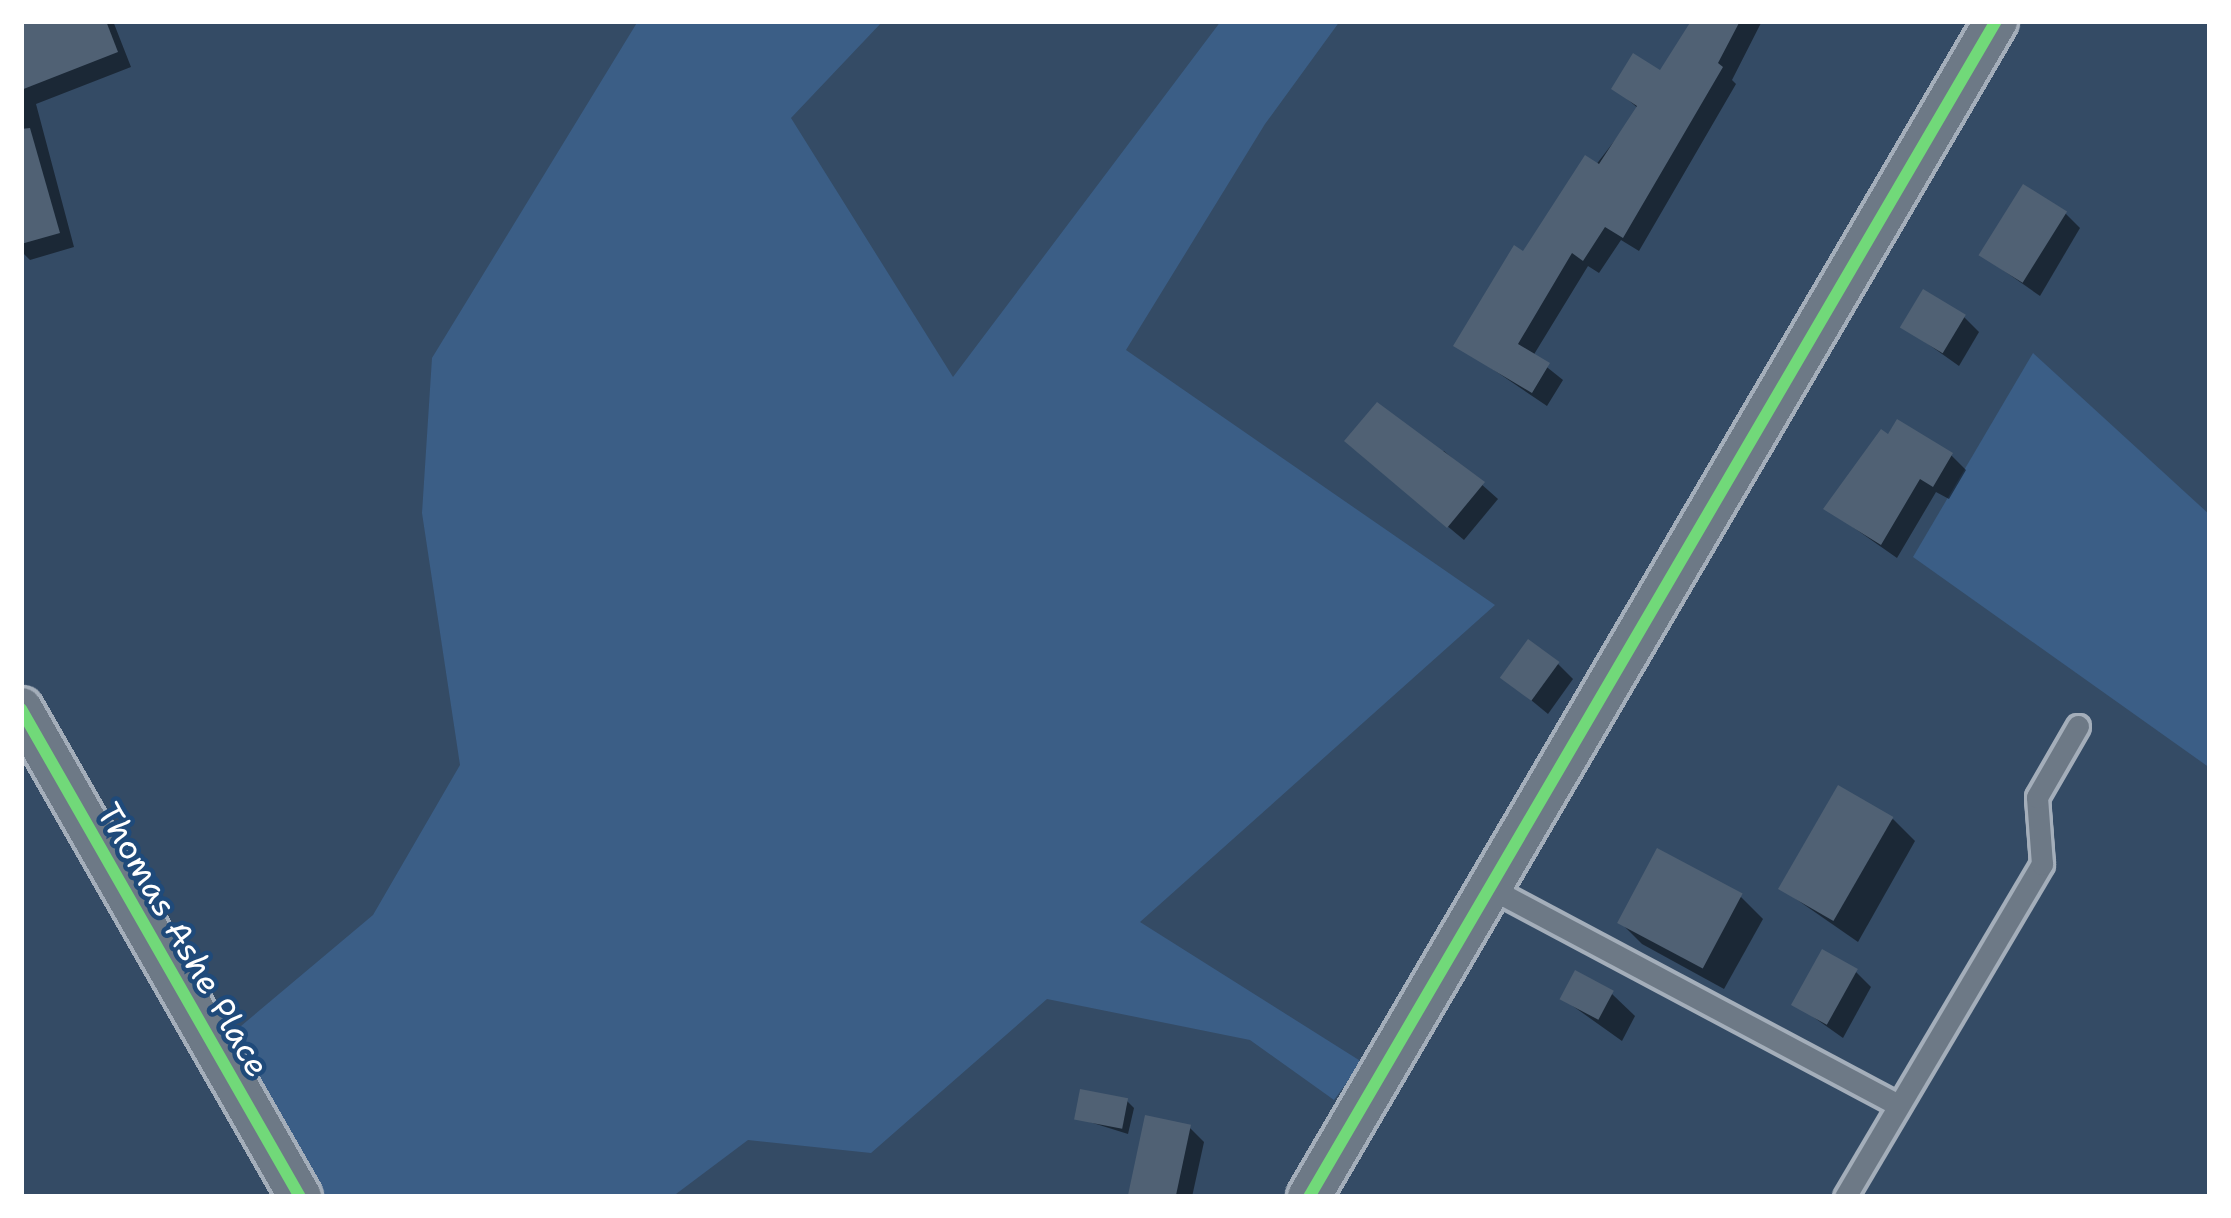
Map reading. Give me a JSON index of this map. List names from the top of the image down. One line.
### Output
{"streets":{"street":["Thomas Ashe Place"]}}
